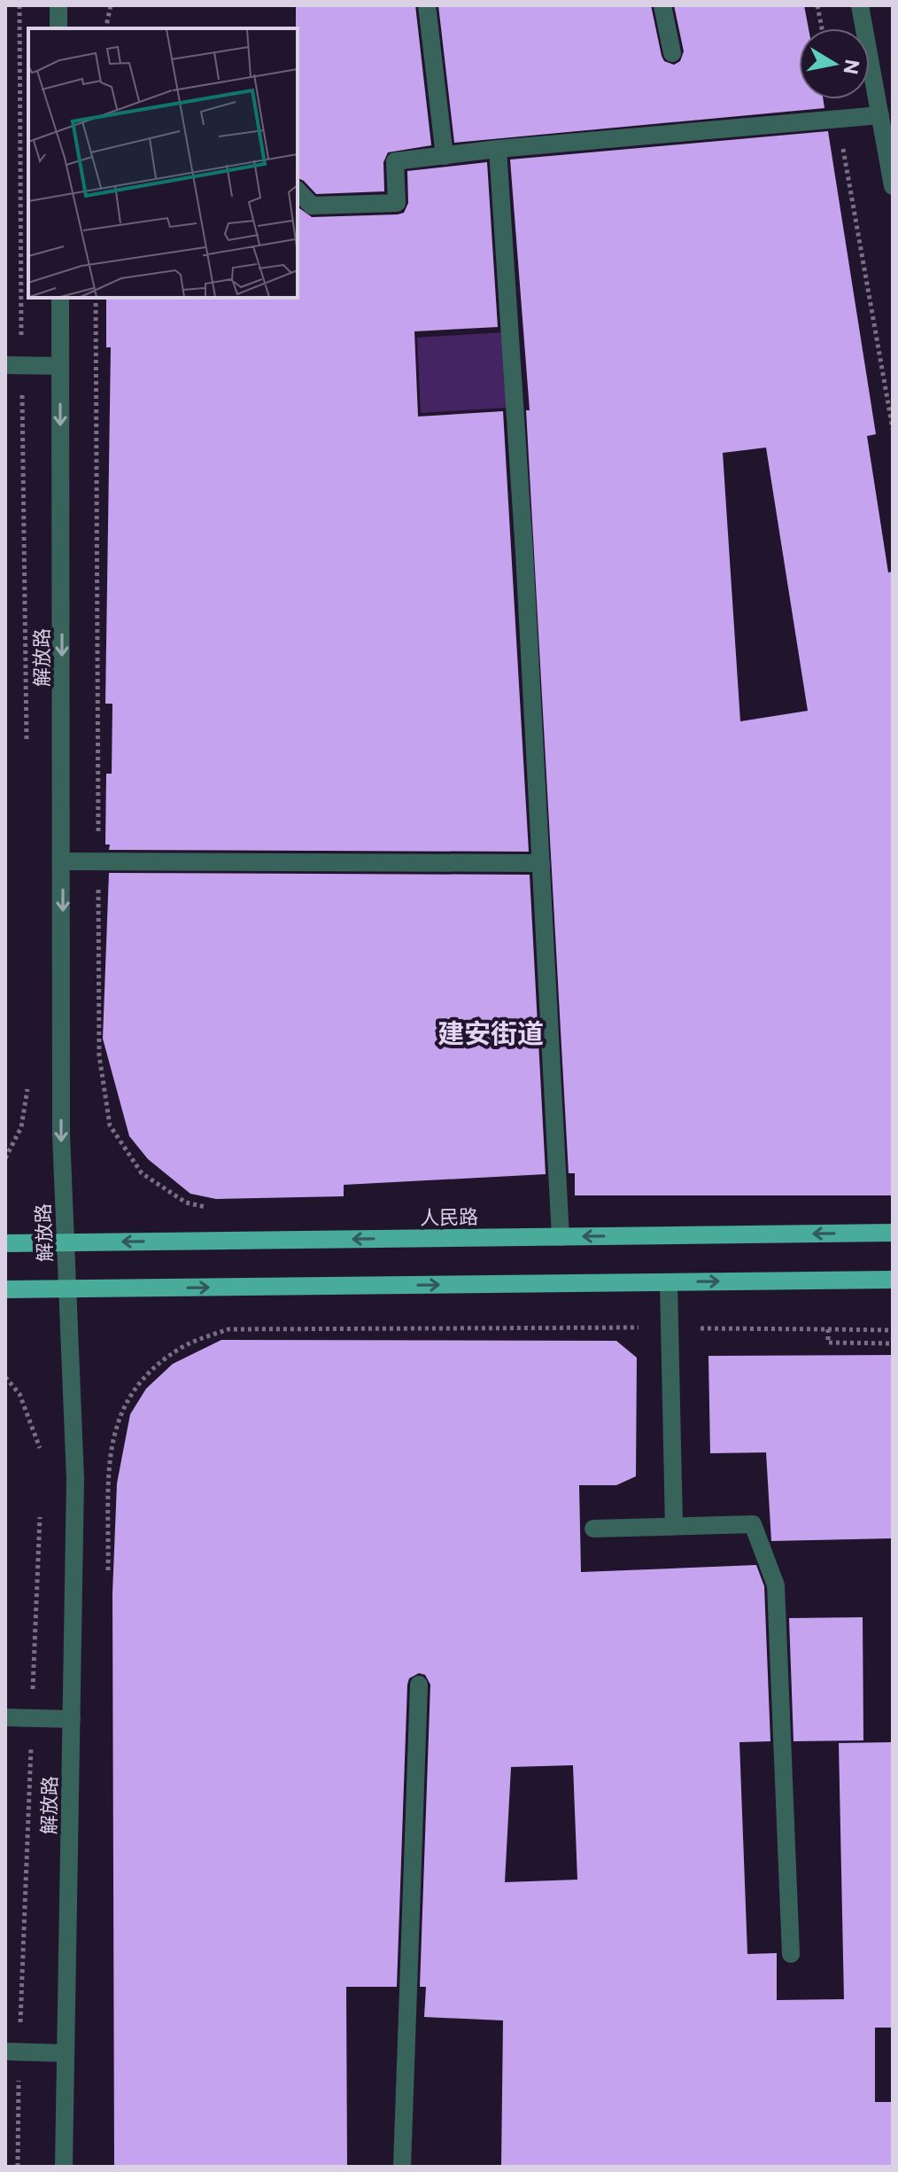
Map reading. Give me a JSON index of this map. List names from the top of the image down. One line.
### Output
{"streets":{"main road":["人民路"],"street":["解放路"]},"crossings":[["解放路","人民路"]],"one_way":["解放路"],"districts":["建安街道"],"north":"right"}
